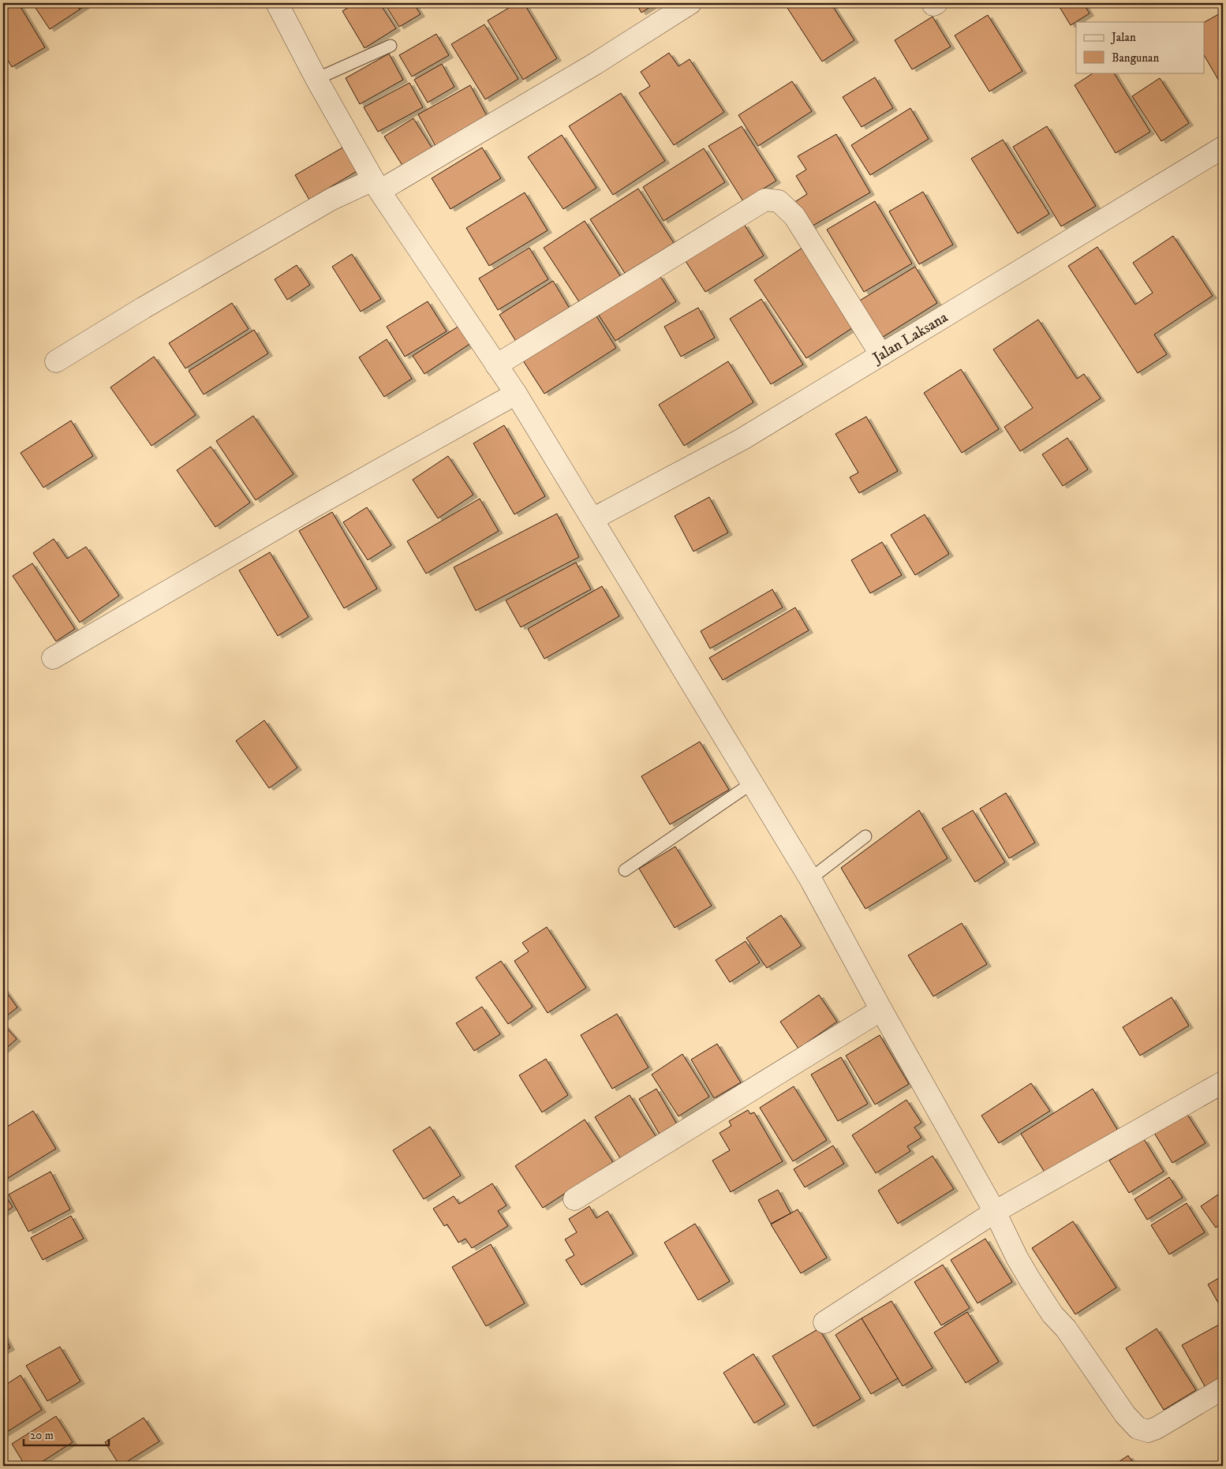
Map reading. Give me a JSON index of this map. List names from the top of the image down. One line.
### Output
{"streets":{"street":["Jalan Laksana"]},"legend":["Jalan","Bangunan"],"scale_bar":"20 m"}
